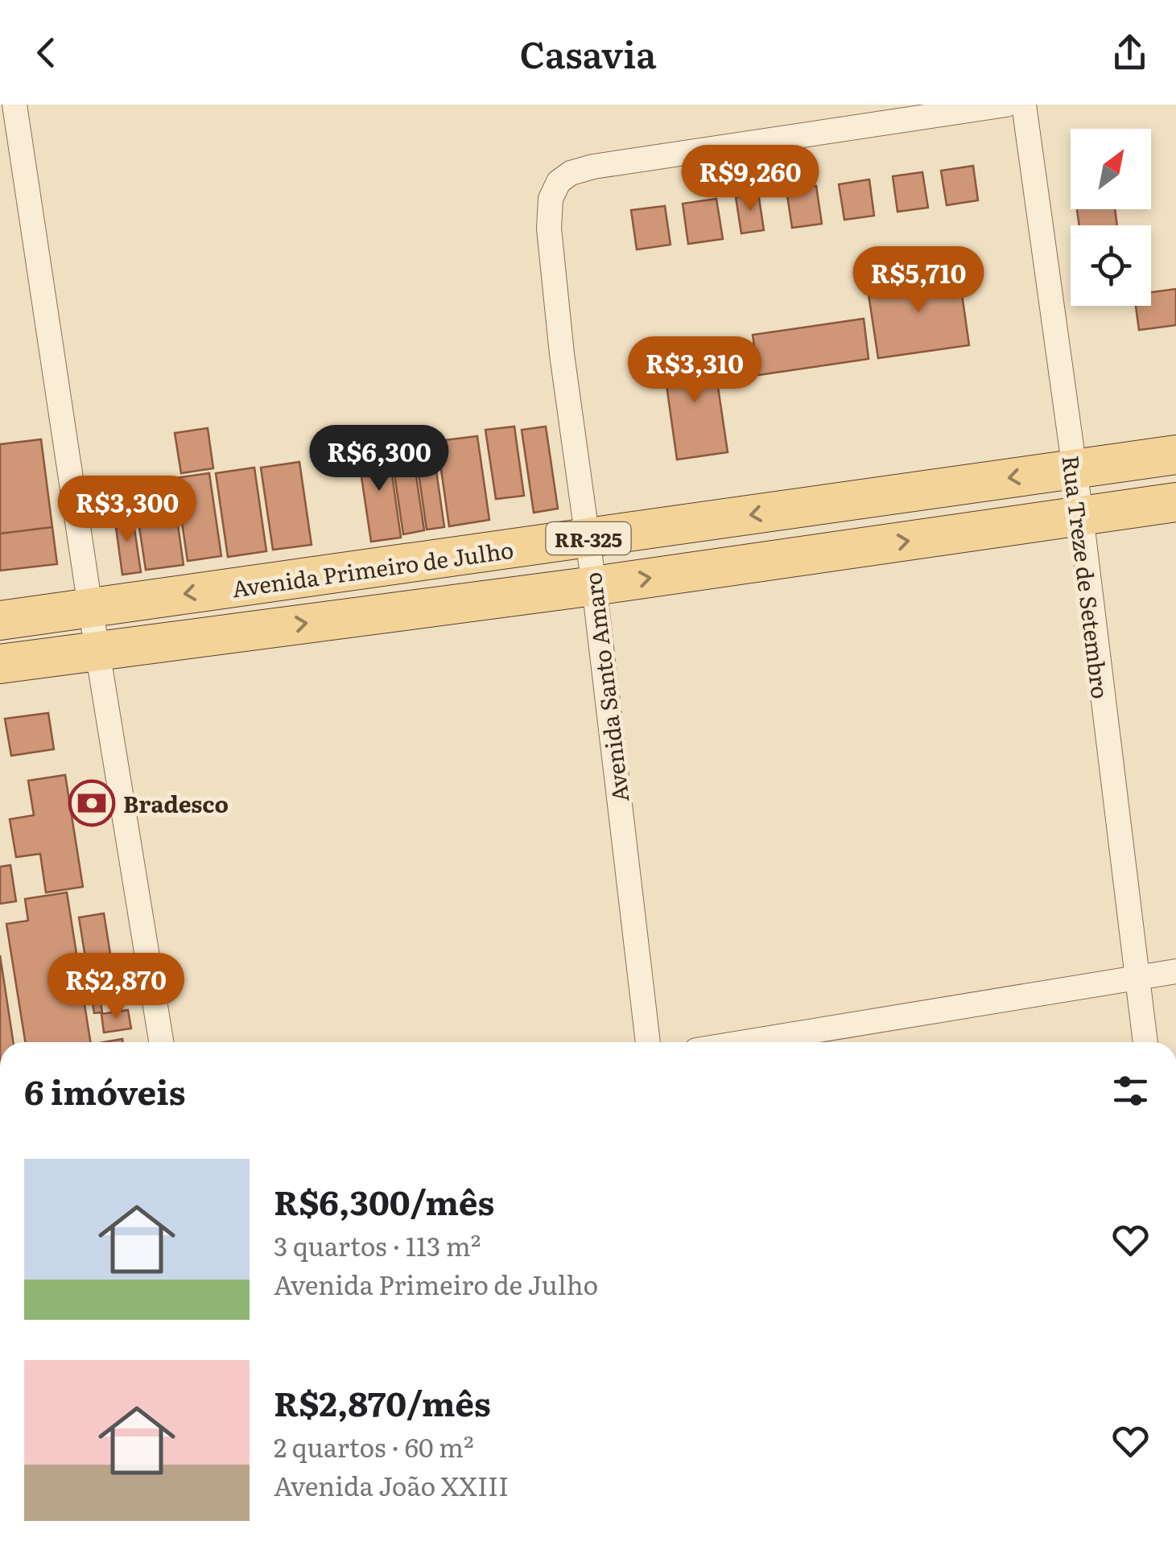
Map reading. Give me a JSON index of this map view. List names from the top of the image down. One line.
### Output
{"streets":{"main road":["RR-325","Avenida Primeiro de Julho"],"street":["Rua Treze de Setembro","Avenida Santo Amaro"]},"crossings":[["Avenida Primeiro de Julho","Rua Treze de Setembro"],["Avenida Primeiro de Julho","Avenida Santo Amaro"]],"places":{"bank":["Bradesco"]},"north":"top right","page":{"header":"Casavia","price":["R$9,260","R$5,710","R$3,310","R$6,300","R$3,300","R$2,870"],"heading":"6 imóveis","list":[{"name":"R$6,300/mês","note":"3 quartos · 113 m² · Avenida Primeiro de Julho"},{"name":"R$2,870/mês","note":"2 quartos · 60 m² · Avenida João XXIII"}]}}
